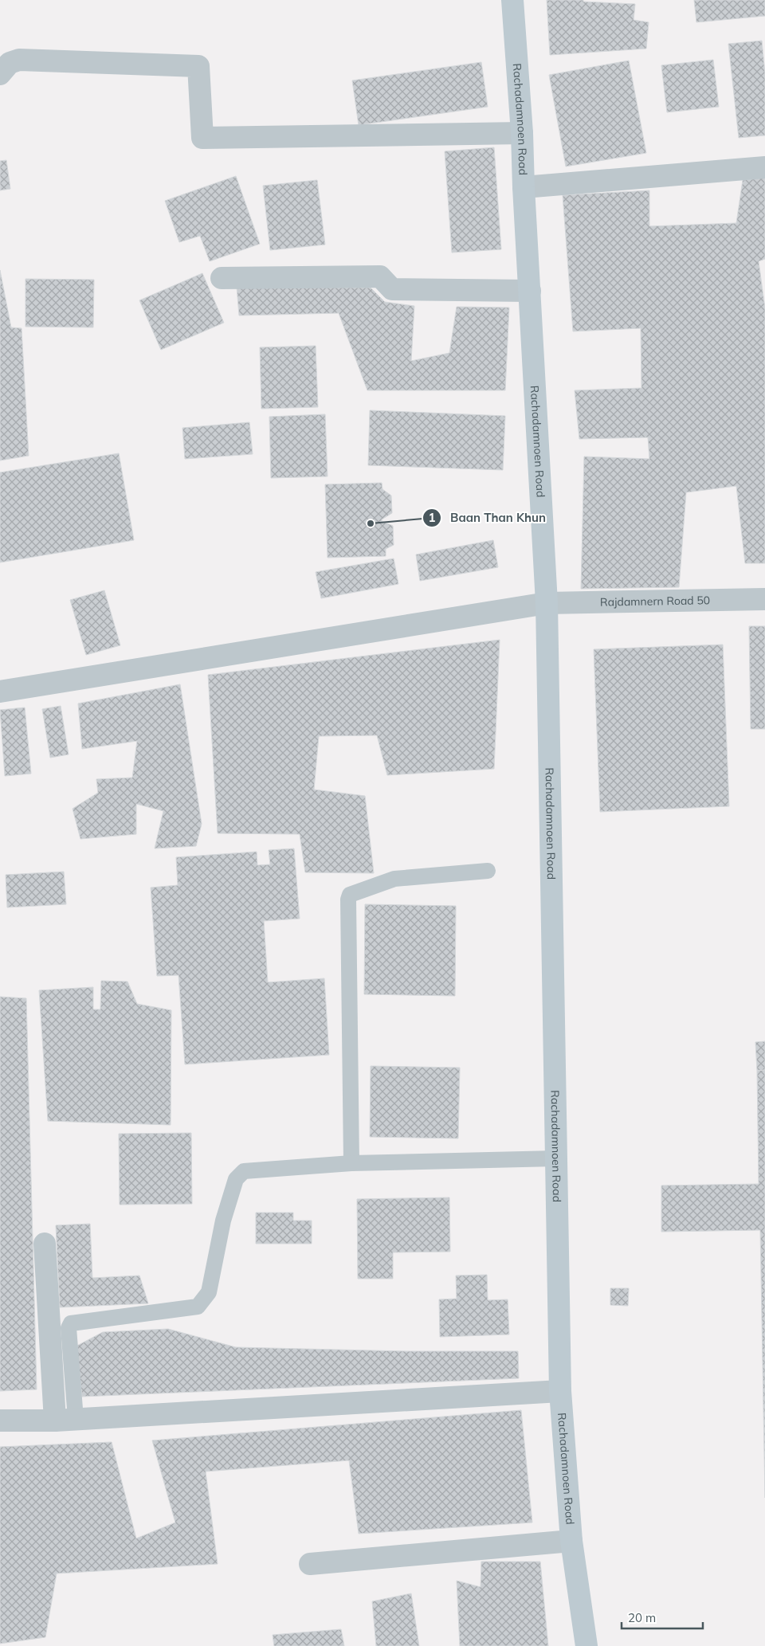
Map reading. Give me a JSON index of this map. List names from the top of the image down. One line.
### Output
{"streets":{"main road":["Rachadamnoen Road"],"street":["Rajdamnern Road 50"]},"crossings":[["Rachadamnoen Road","Rajdamnern Road 50"]],"places":["Baan Than Khun"],"scale_bar":"20 m"}
